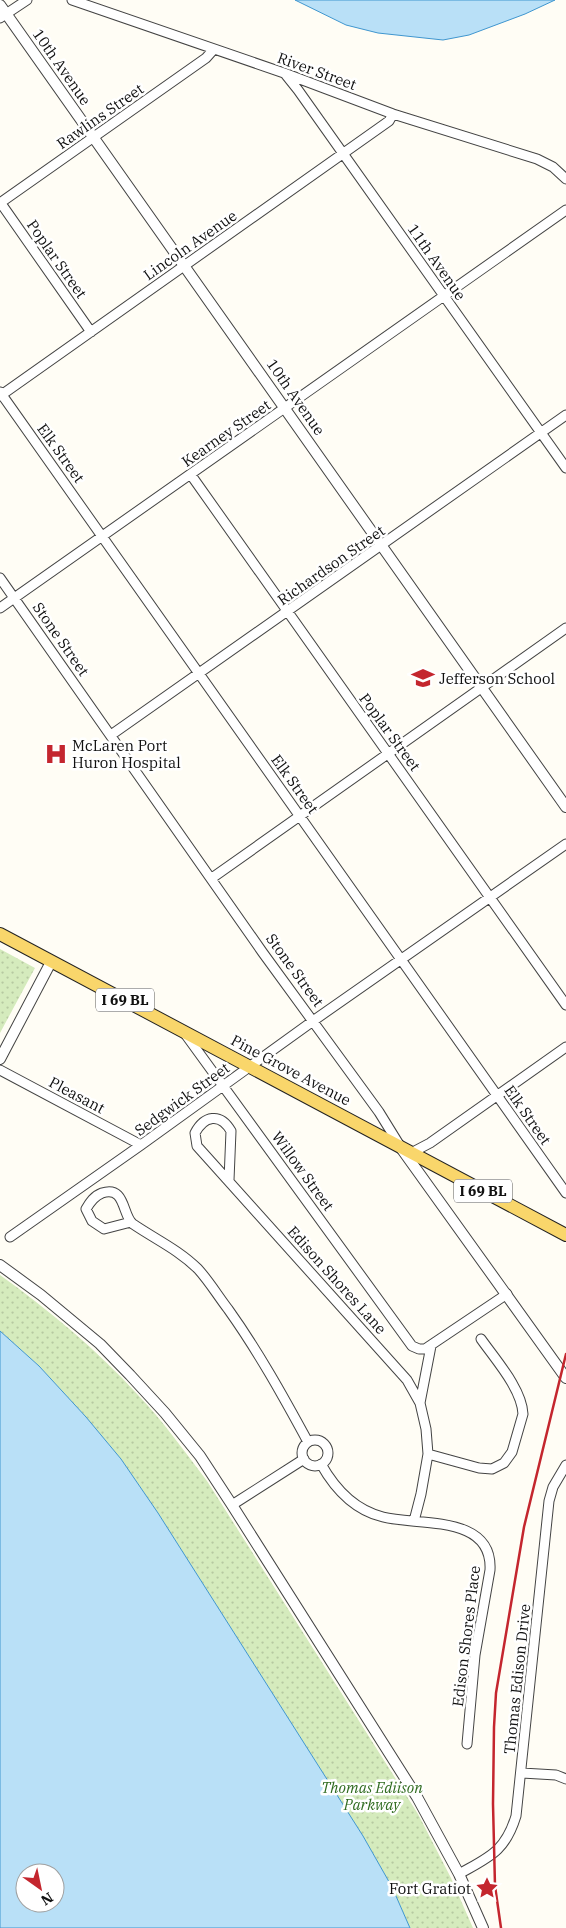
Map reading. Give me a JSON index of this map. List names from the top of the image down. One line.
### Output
{"streets":{"main road":["I 69 BL","Pine Grove Avenue"],"street":["10th Avenue","River Street","Rawlins Street","Lincoln Avenue","Poplar Street","11th Avenue","Kearney Street","Elk Street","Richardson Street","Stone Street","Pleasant","Sedgwick Street","Willow Street","Edison Shores Lane","Edison Shores Place","Thomas Edison Drive"]},"crossings":[["10th Avenue","Rawlins Street"],["10th Avenue","Lincoln Avenue"],["10th Avenue","Kearney Street"],["10th Avenue","Richardson Street"],["River Street","Rawlins Street"],["River Street","Lincoln Avenue"],["River Street","11th Avenue"],["Rawlins Street","Poplar Street"],["Lincoln Avenue","Poplar Street"],["Lincoln Avenue","11th Avenue"],["Lincoln Avenue","Elk Street"],["Poplar Street","Kearney Street"],["Poplar Street","Richardson Street"],["Poplar Street","Sedgwick Street"],["11th Avenue","Kearney Street"],["11th Avenue","Richardson Street"],["Kearney Street","Elk Street"],["Kearney Street","Stone Street"],["Elk Street","Richardson Street"],["Elk Street","Sedgwick Street"],["Richardson Street","Stone Street"],["Stone Street","Pine Grove Avenue"],["Stone Street","Sedgwick Street"],["Pine Grove Avenue","Sedgwick Street"],["Pine Grove Avenue","Willow Street"],["Pleasant","Sedgwick Street"],["Sedgwick Street","Willow Street"],["Willow Street","Edison Shores Lane"],["Edison Shores Lane","Edison Shores Place"]],"parks":["Thomas Ediison Parkway"],"places":{"school or university":["Jefferson School"],"hospital":["McLaren Port Huron Hospital"],"place":["Fort Gratiot"]},"north":"bottom right"}
